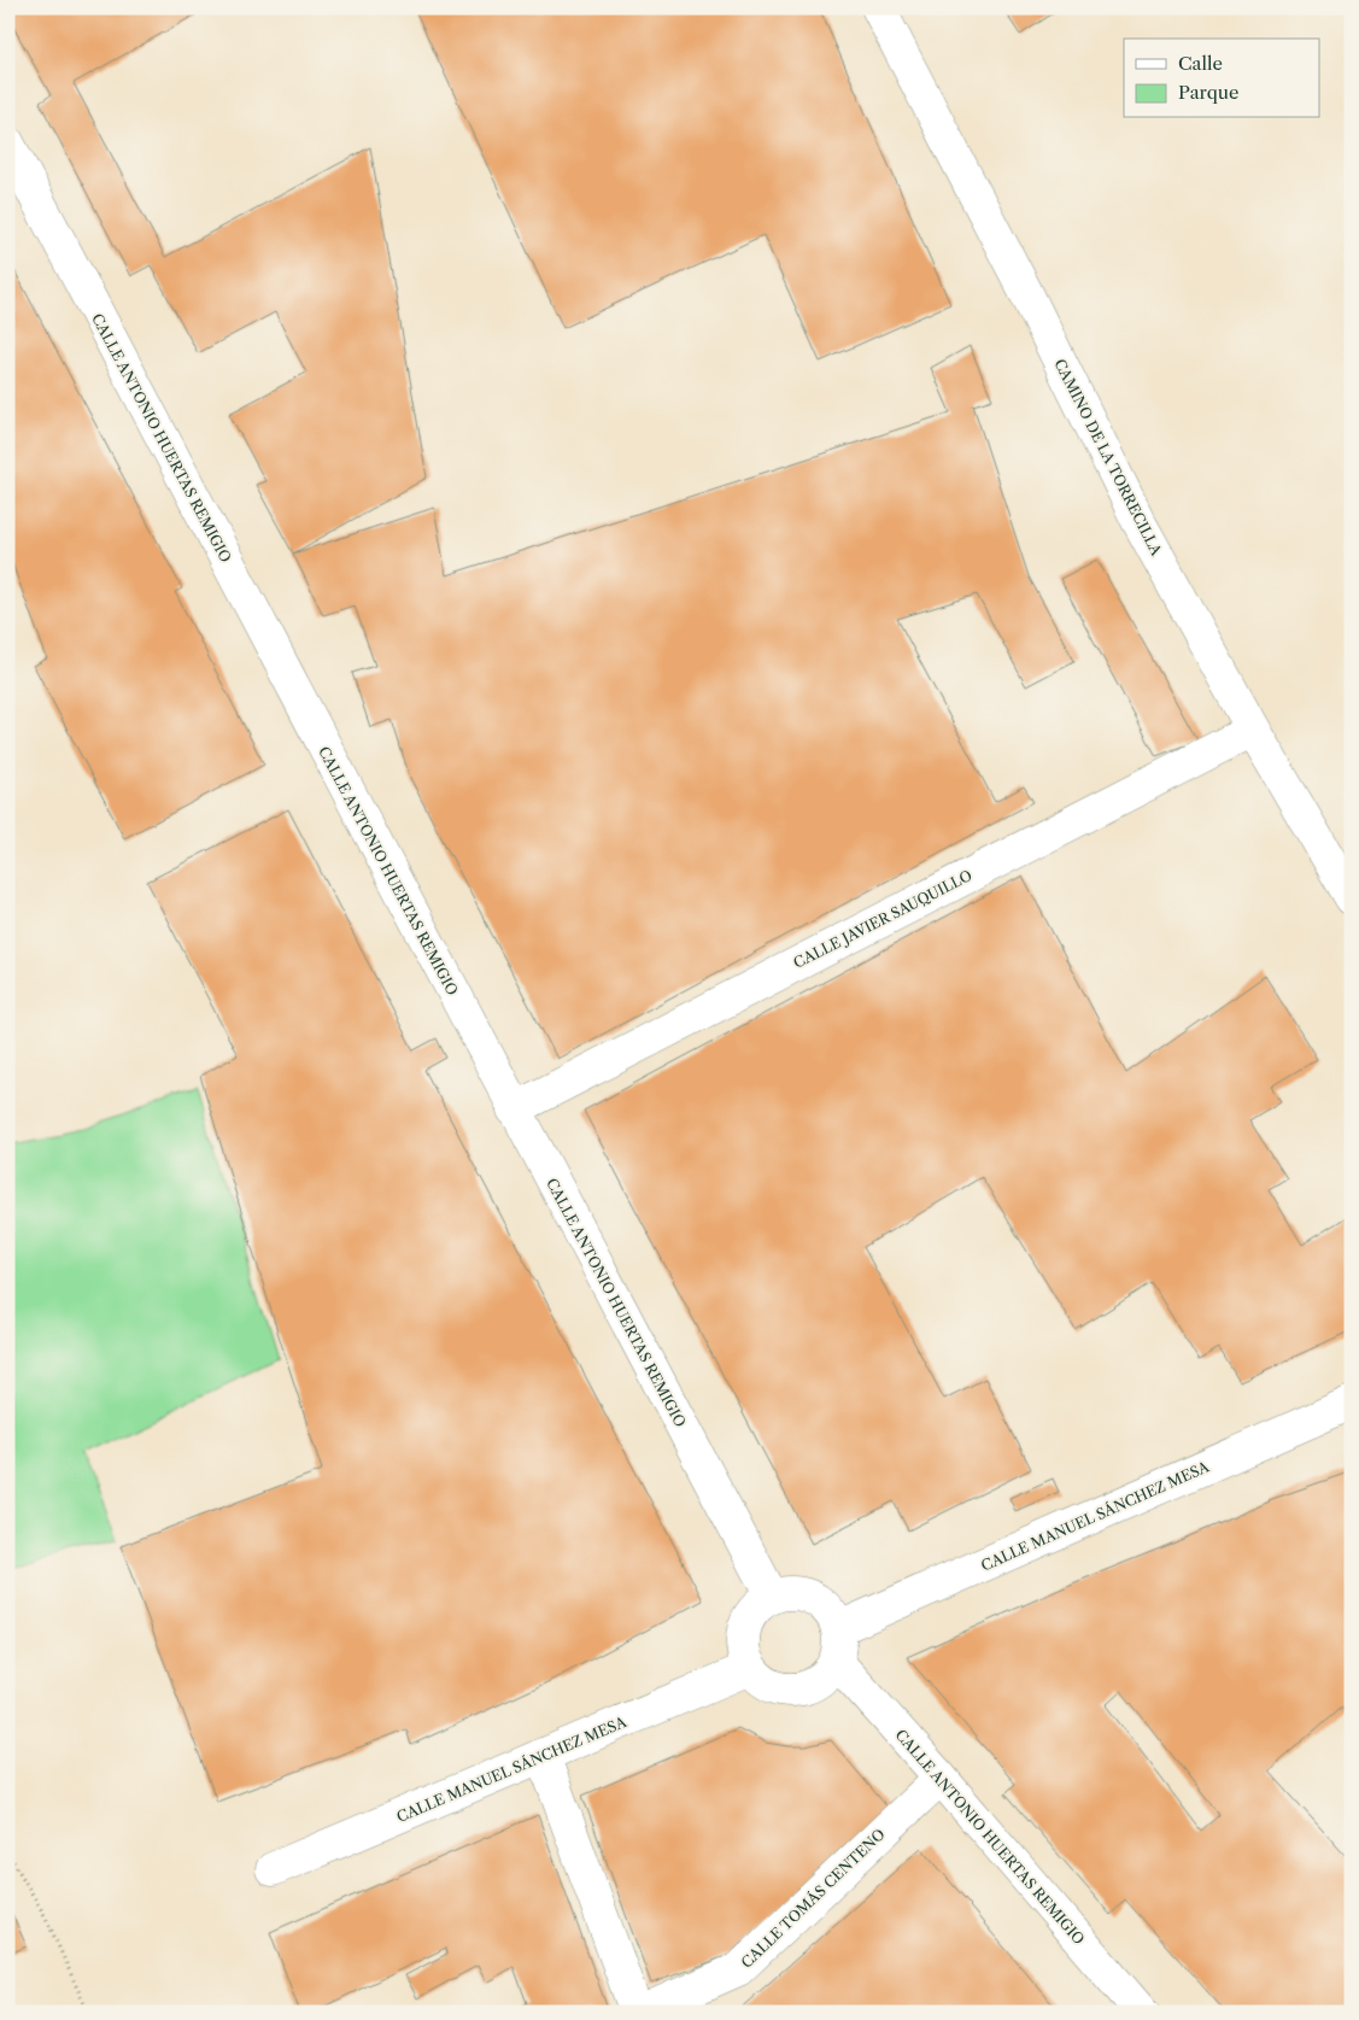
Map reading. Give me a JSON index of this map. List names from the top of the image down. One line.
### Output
{"streets":{"street":["CALLE ANTONIO HUERTAS REMIGIO","CAMINO DE LA TORRECILLA","CALLE JAVIER SAUQUILLO","CALLE MANUEL SÁNCHEZ MESA","CALLE TOMÁS CENTENO"]},"crossings":[["CALLE ANTONIO HUERTAS REMIGIO","CALLE JAVIER SAUQUILLO"],["CALLE ANTONIO HUERTAS REMIGIO","CALLE MANUEL SÁNCHEZ MESA"],["CALLE ANTONIO HUERTAS REMIGIO","CALLE TOMÁS CENTENO"],["CAMINO DE LA TORRECILLA","CALLE JAVIER SAUQUILLO"],["CALLE MANUEL SÁNCHEZ MESA","CALLE TOMÁS CENTENO"]],"legend":["Calle","Parque"]}
